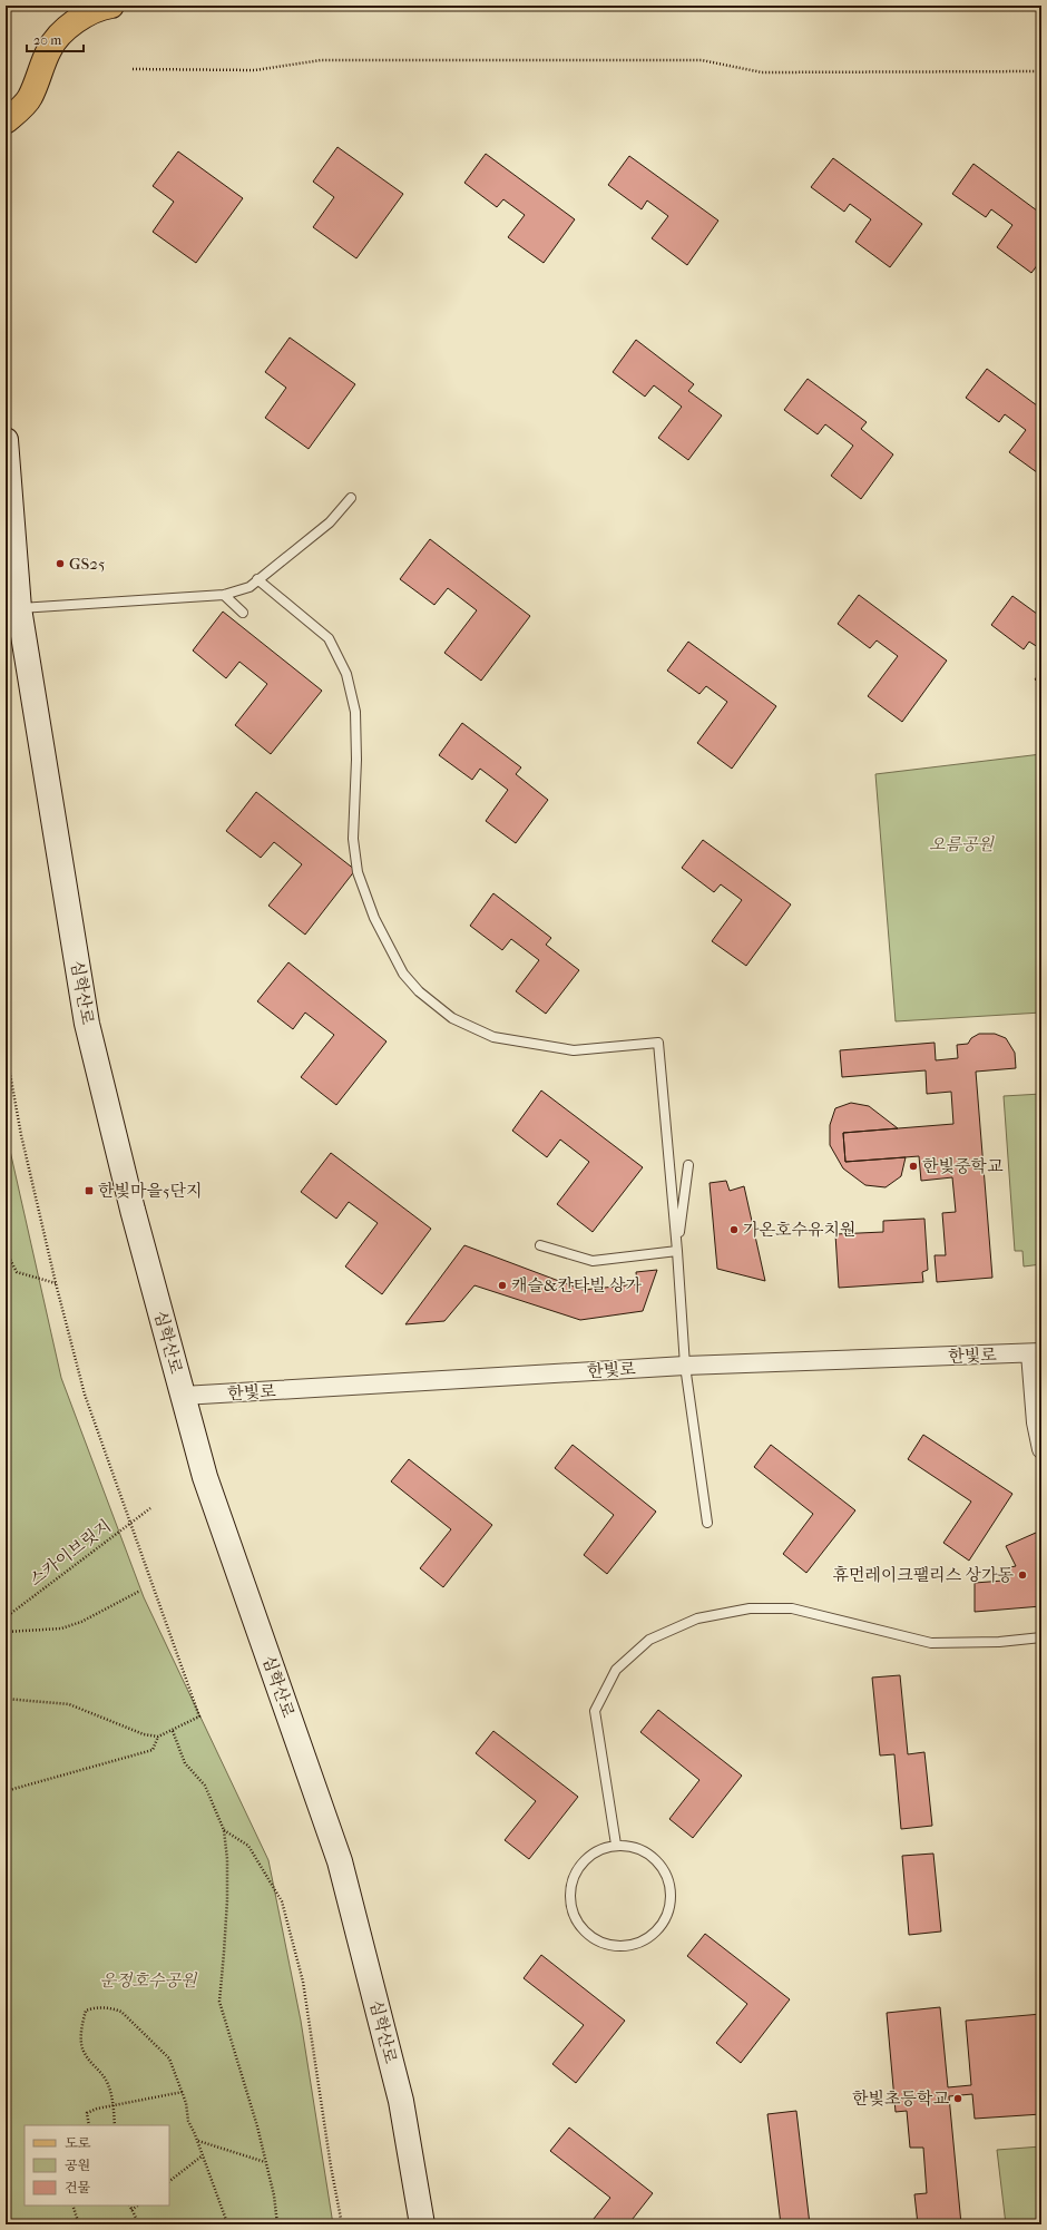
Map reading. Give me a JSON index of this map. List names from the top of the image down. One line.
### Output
{"streets":{"street":["심학산로","한빛로"],"path":["스카이브릿지"]},"crossings":[["심학산로","한빛로"]],"parks":["오름공원","운정호수공원"],"places":{"other":["GS25","한빛중학교","가온호수유치원","캐슬&칸타빌 상가","휴먼레이크팰리스 상가동","한빛초등학교"],"transit":["한빛마을5단지"]},"legend":["도로","공원","건물"],"scale_bar":"20 m"}
